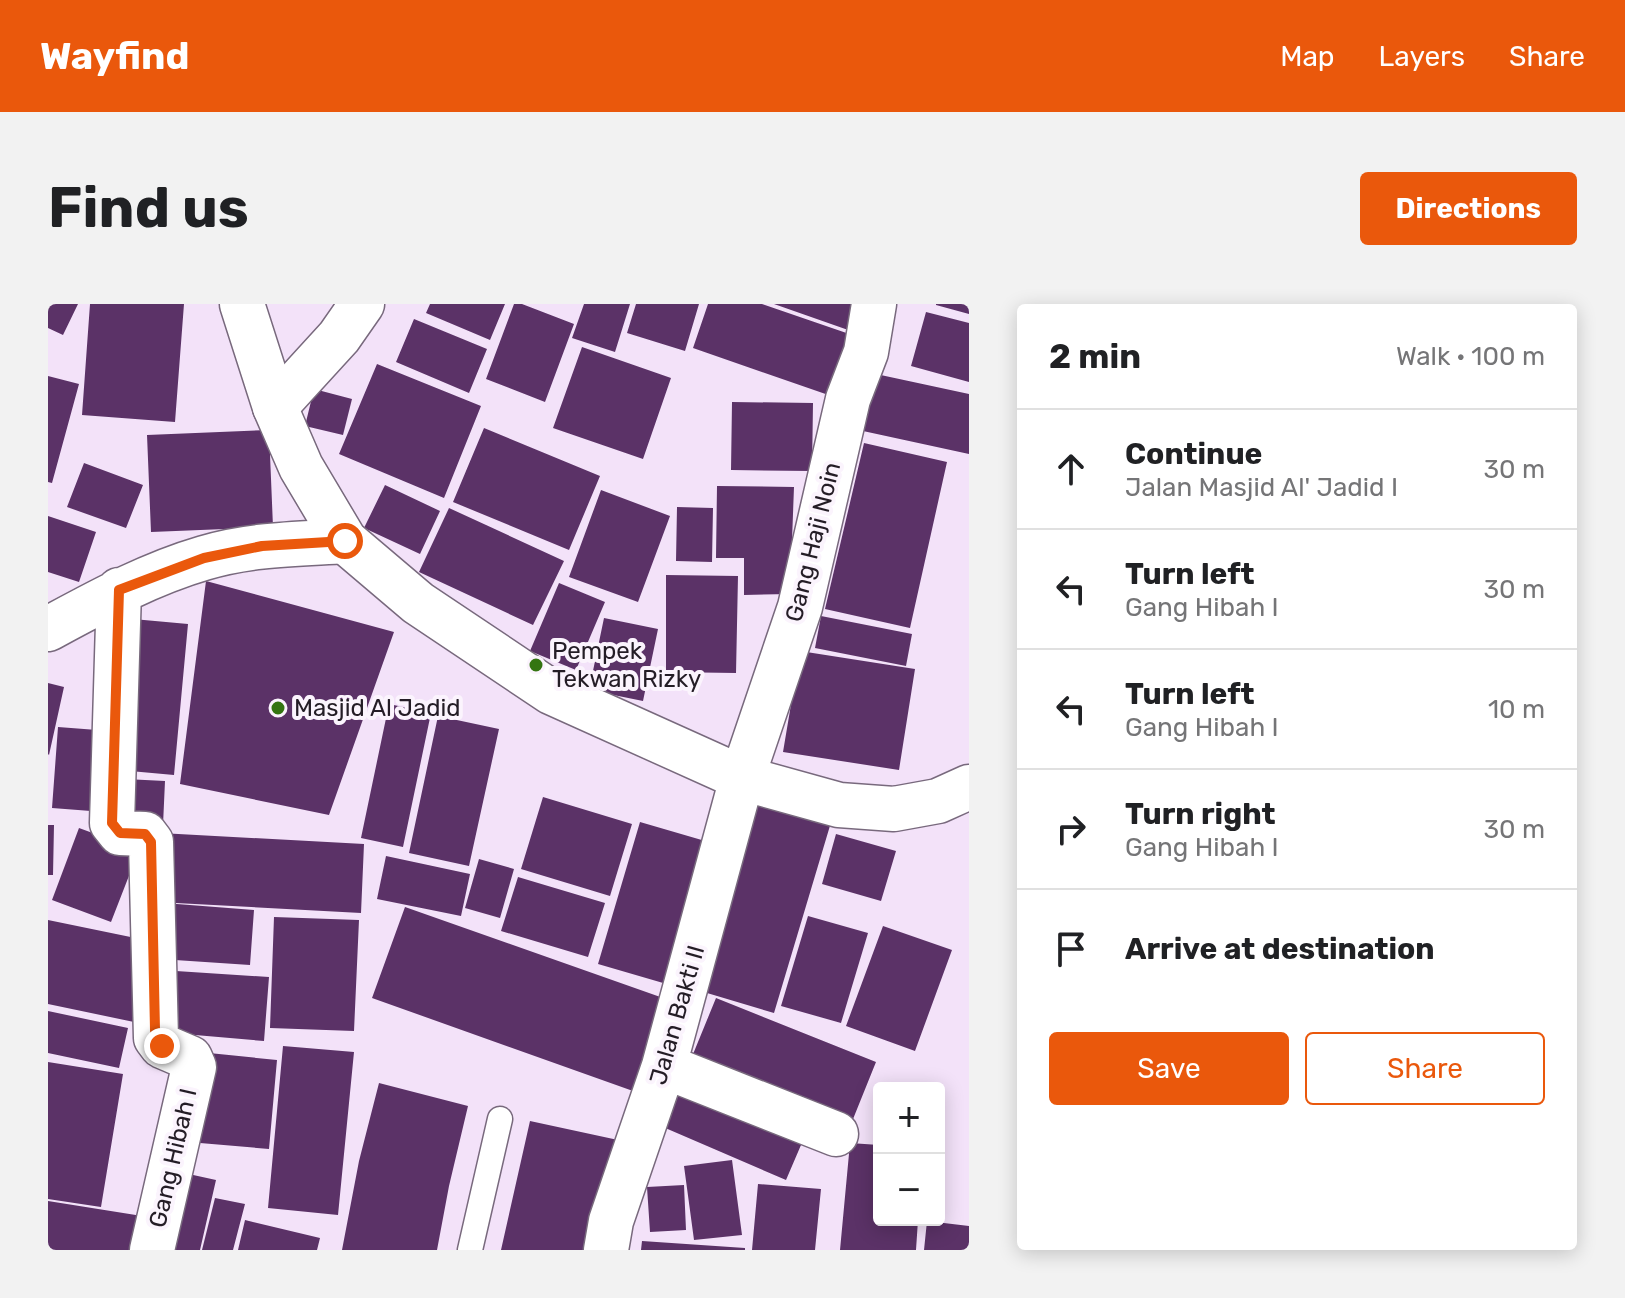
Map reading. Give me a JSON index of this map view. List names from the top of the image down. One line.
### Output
{"streets":{"street":["Gang Haji Noin","Jalan Bakti II","Gang Hibah I"]},"crossings":[["Gang Haji Noin","Jalan Bakti II"]],"places":["Pempek Tekwan Rizky","Masjid Al Jadid"],"page":{"header":"Wayfind","nav":["Map","Layers","Share"],"buttons":["Directions",["Save","Share"]],"title":"Find us","heading":["2 min","Walk · 100 m"],"list":[["Continue","Jalan Masjid Al' Jadid I","30 m"],["Turn left","Gang Hibah I","30 m"],["Turn left","Gang Hibah I","10 m"],["Turn right","Gang Hibah I","30 m"],"Arrive at destination"],"map_buttons":["+","−"]}}
